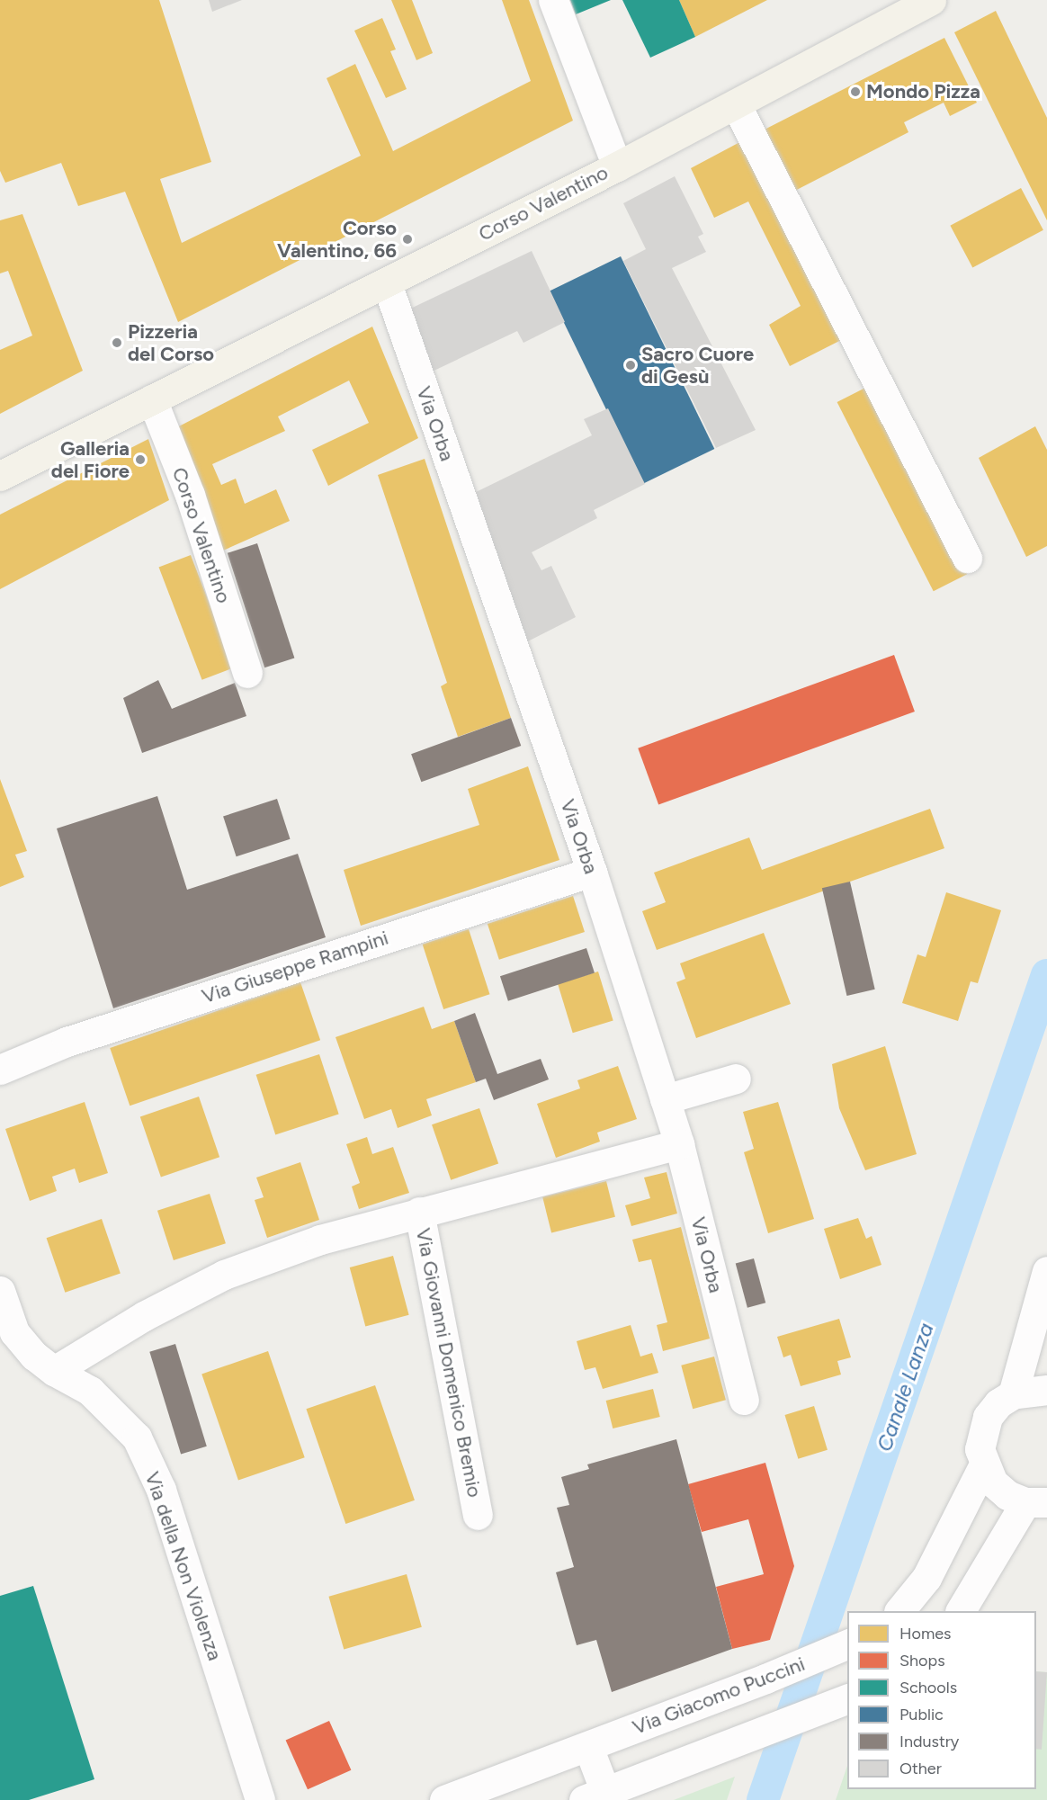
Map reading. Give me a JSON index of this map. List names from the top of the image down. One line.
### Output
{"streets":{"main road":["Corso Valentino"],"street":["Via Orba","Via Giuseppe Rampini","Via Giovanni Domenico Bremio","Via della Non Violenza","Via Giacomo Puccini"]},"crossings":[["Corso Valentino","Via Orba"],["Via Orba","Via Giuseppe Rampini"],["Via Orba","Via Giovanni Domenico Bremio"],["Via Giovanni Domenico Bremio","Via della Non Violenza"]],"water":["Canale Lanza"],"places":["Mondo Pizza","Corso Valentino, 66","Pizzeria del Corso","Sacro Cuore di Gesù","Galleria del Fiore"],"legend":["Homes","Shops","Schools","Public","Industry","Other"]}
